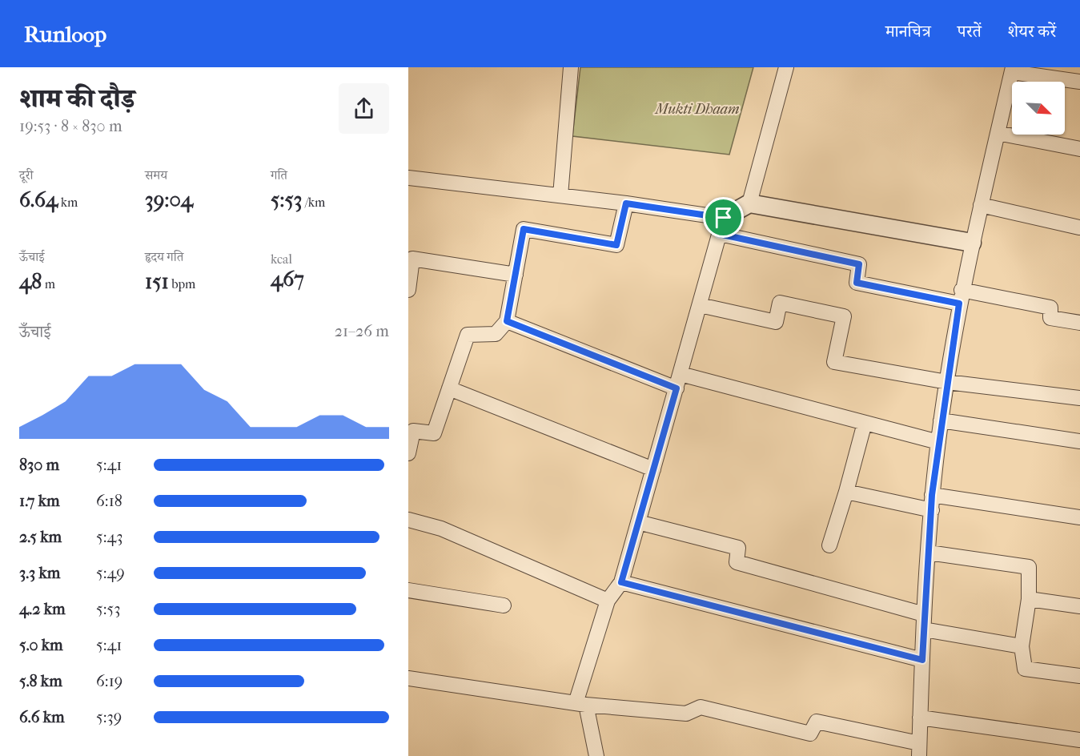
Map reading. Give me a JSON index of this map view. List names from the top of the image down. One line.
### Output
{"parks":["Mukti Dhaam"],"north":"bottom right","page":{"header":"Runloop","nav":["मानचित्र","परतें","शेयर करें"],"heading":["शाम की दौड़","19:53 · 8 × 830 m"],"stats":[["दूरी","6.64 km"],["समय","39:04"],["गति","5:53 /km"],["ऊँचाई","48 m"],["हृदय गति","151 bpm"],["kcal","467"]],"chart":["ऊँचाई","21–26 m"],"list":[{"name":"830 m","note":"5:41"},{"name":"1.7 km","note":"6:18"},{"name":"2.5 km","note":"5:43"},{"name":"3.3 km","note":"5:49"},{"name":"4.2 km","note":"5:53"},{"name":"5.0 km","note":"5:41"},{"name":"5.8 km","note":"6:19"},{"name":"6.6 km","note":"5:39"}]}}
